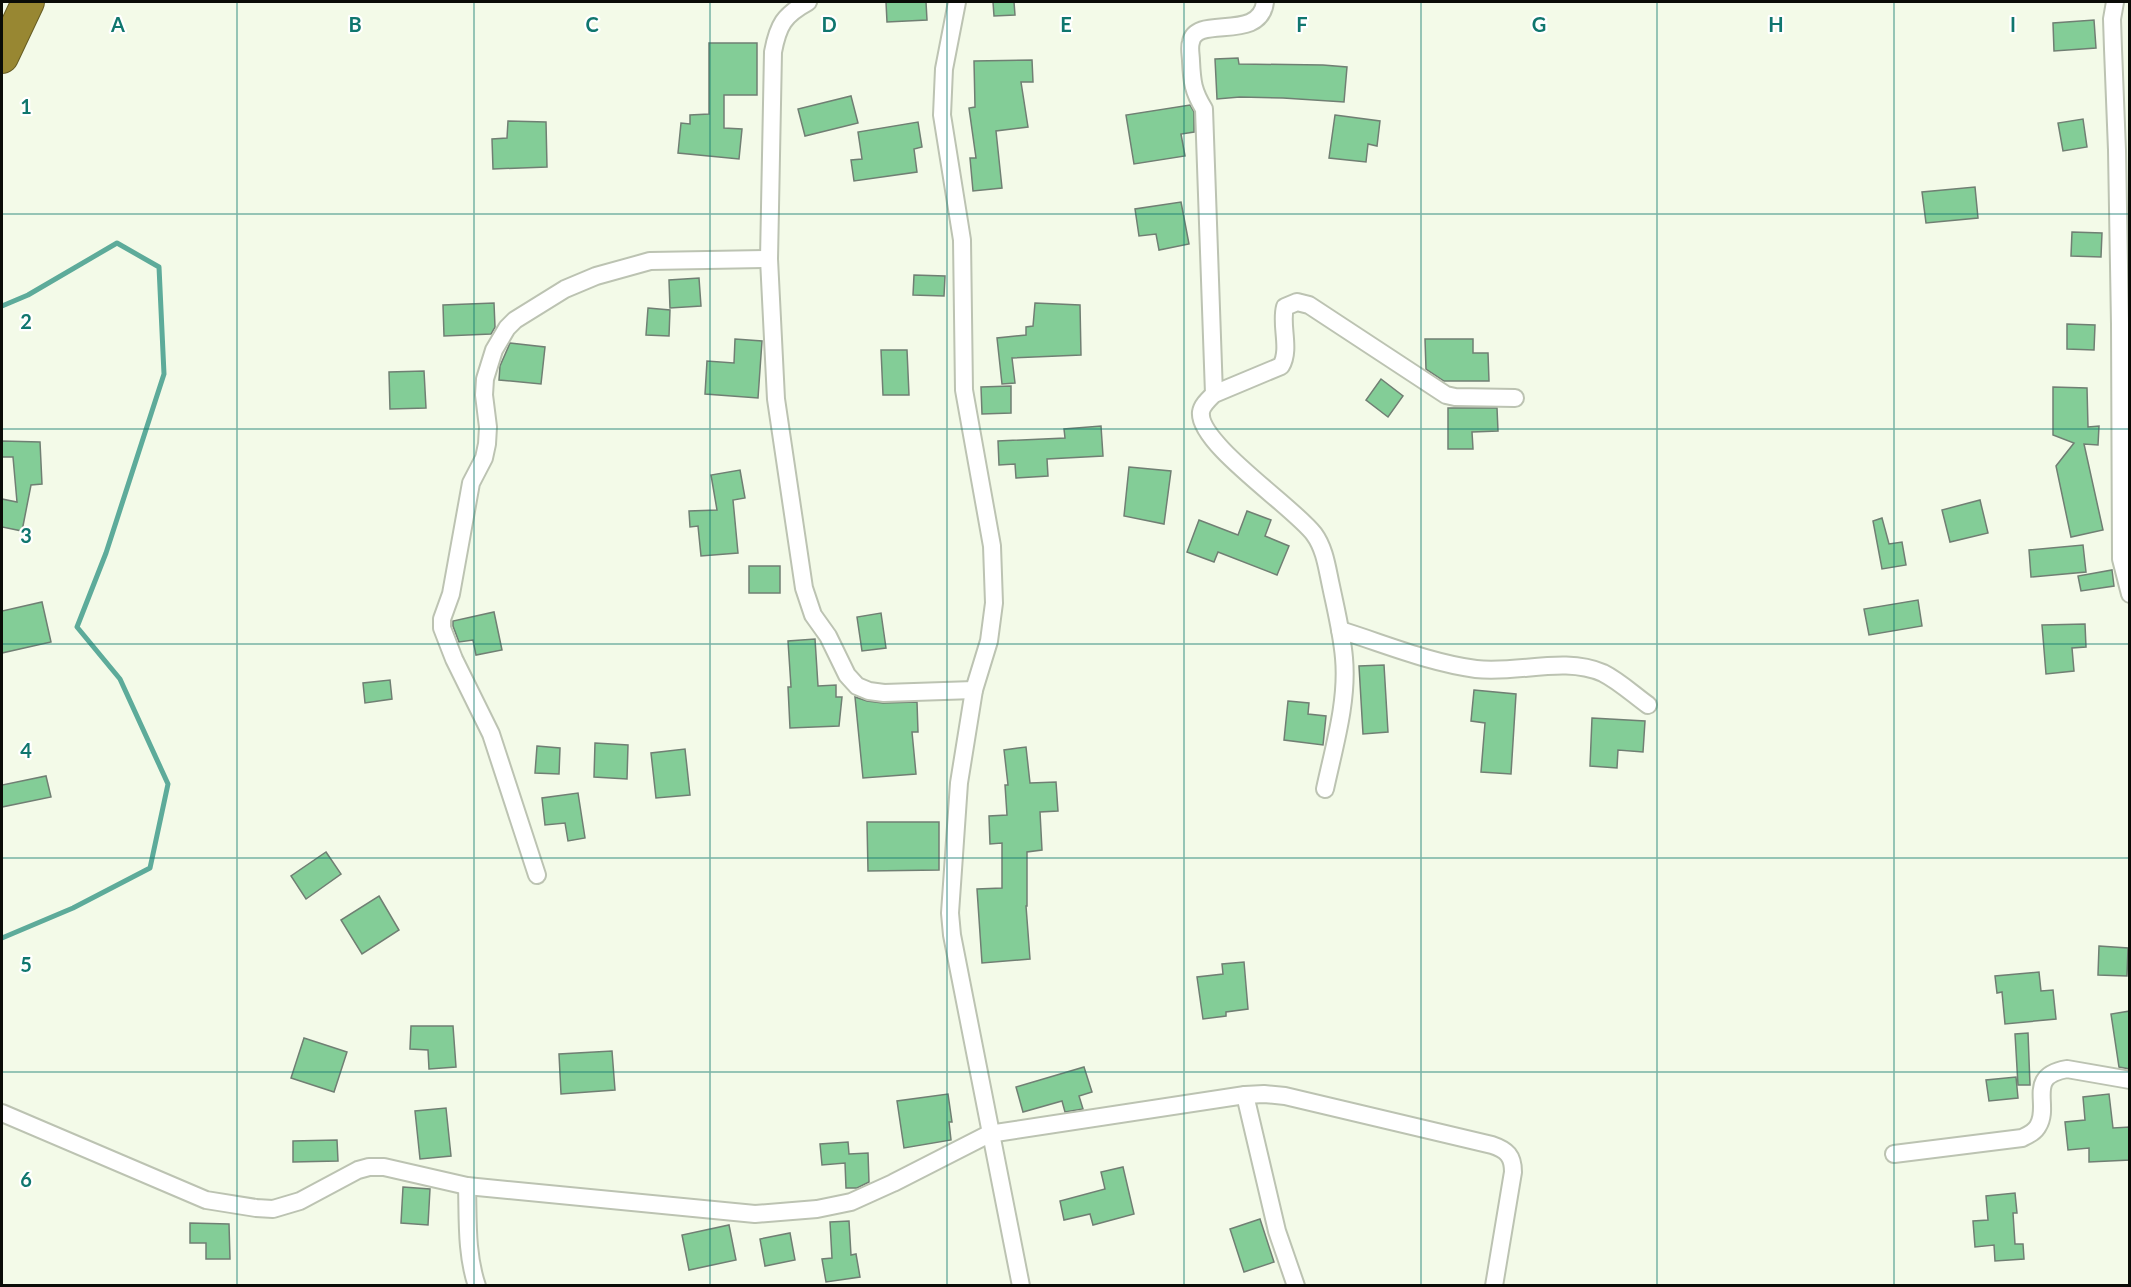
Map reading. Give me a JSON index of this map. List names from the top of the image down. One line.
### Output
{"grid":{"columns":["A","B","C","D","E","F","G","H","I"],"rows":["1","2","3","4","5","6"]}}
